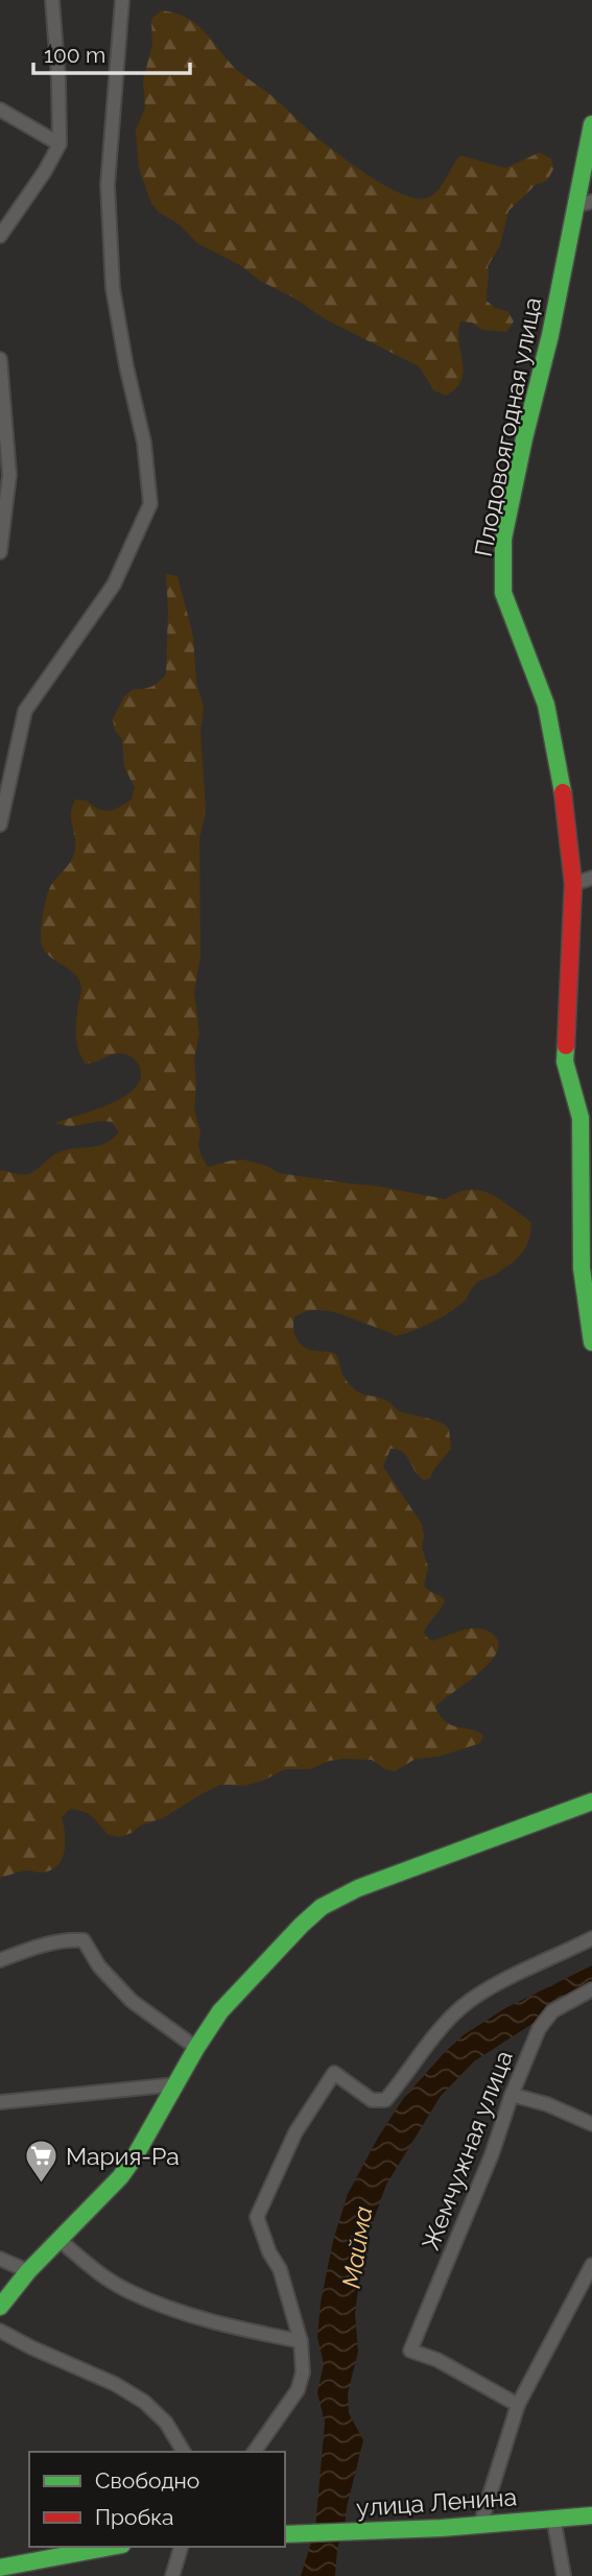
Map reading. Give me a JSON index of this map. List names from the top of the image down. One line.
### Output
{"streets":{"street":["Плодовоягодная улица","Жемчужная улица","улица Ленина"]},"water":["Майма"],"places":{"supermarket":["Мария-Ра"]},"legend":["Свободно","Пробка"],"scale_bar":"100 m"}
